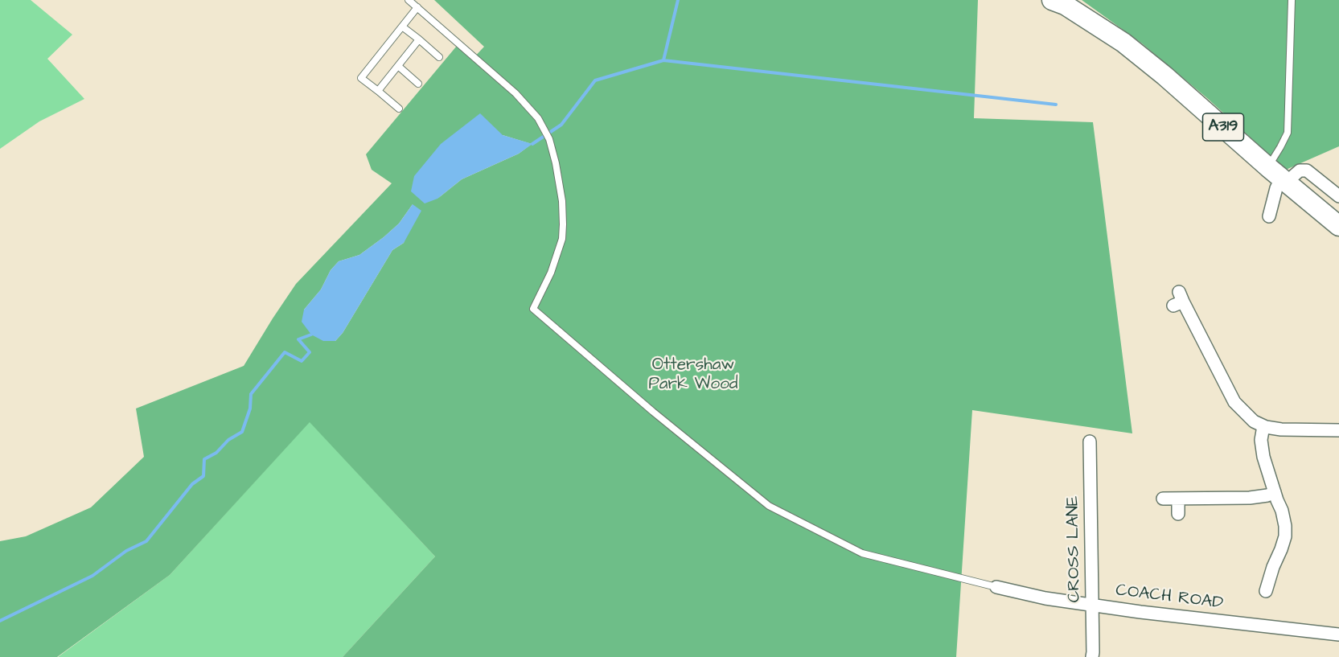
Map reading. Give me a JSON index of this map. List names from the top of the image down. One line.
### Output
{"streets":{"main road":["A319"],"street":["CROSS LANE","COACH ROAD"]},"crossings":[["CROSS LANE","COACH ROAD"]],"parks":["Ottershaw Park Wood"]}
